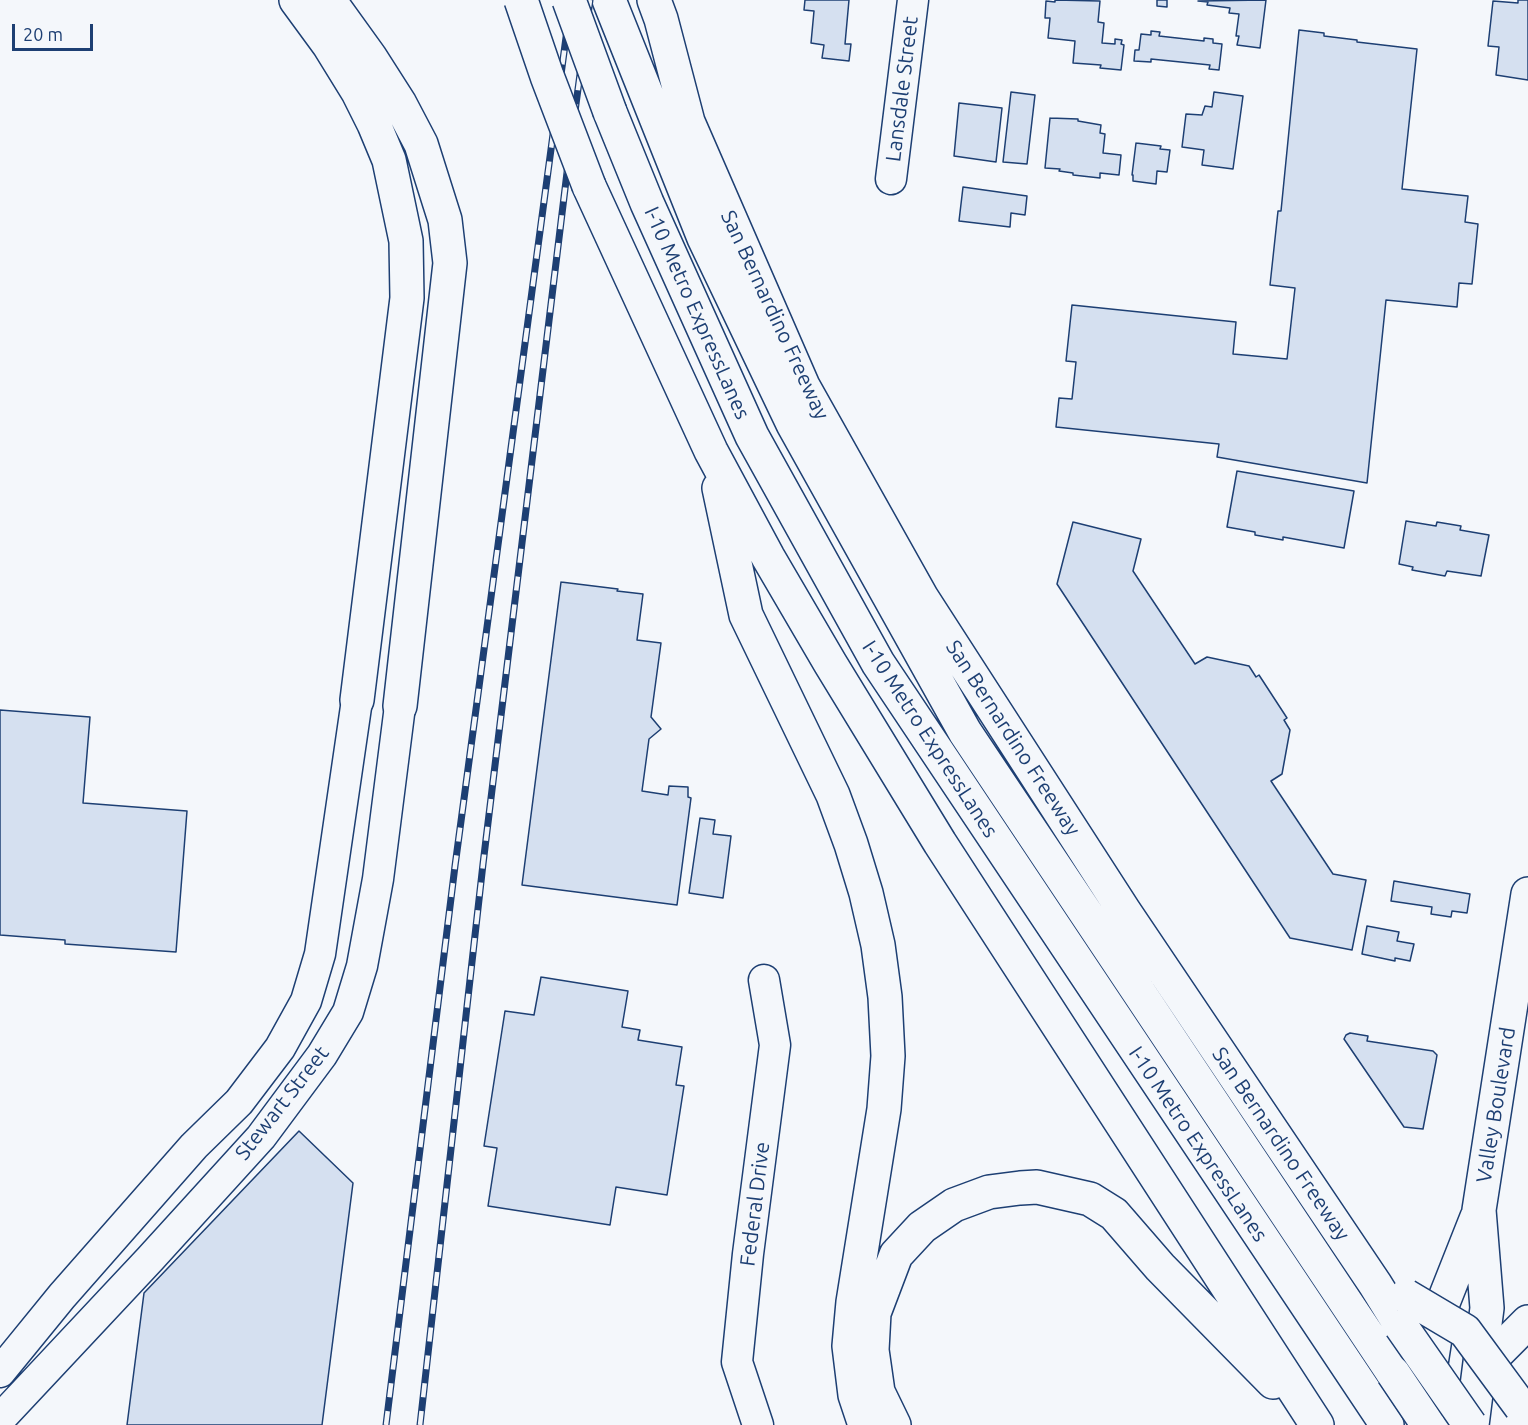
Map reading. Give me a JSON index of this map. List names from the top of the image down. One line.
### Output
{"streets":{"main road":["I-10 Metro ExpressLanes","San Bernardino Freeway","Valley Boulevard"],"street":["Lansdale Street","Stewart Street","Federal Drive"]},"crossings":[["San Bernardino Freeway","Valley Boulevard"]],"scale_bar":"20 m"}
